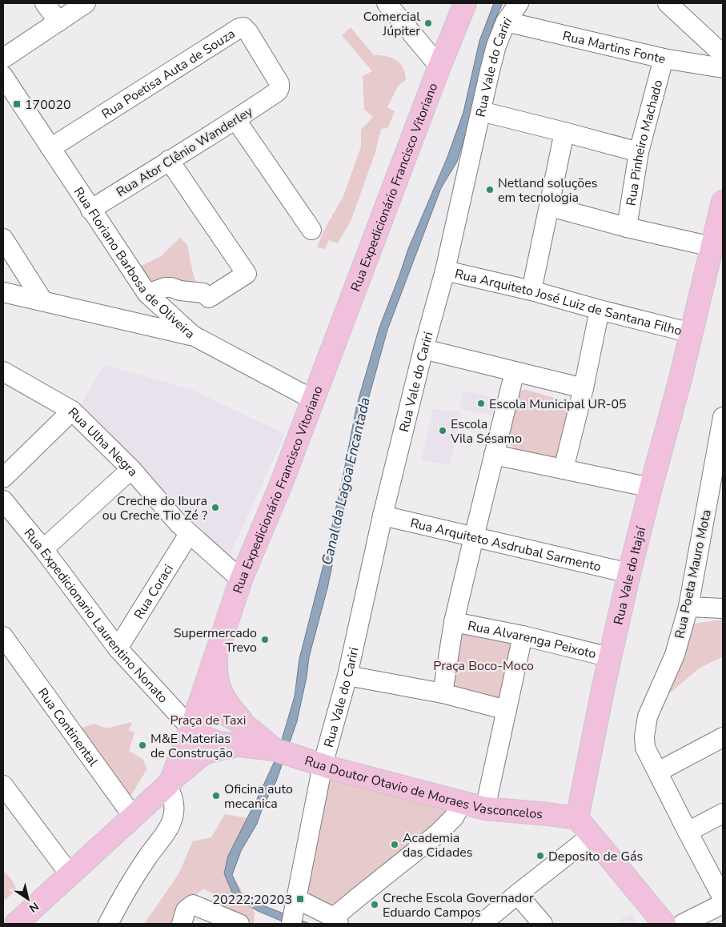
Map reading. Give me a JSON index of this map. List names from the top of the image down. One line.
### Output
{"streets":{"main road":["Rua Expedicionário Francisco Vitoriano","Rua Vale do Itajaí","Rua Doutor Otavio de Moraes Vasconcelos"],"street":["Rua Martins Fonte","Rua Vale do Cariri","Rua Poetisa Auta de Souza","Rua Pinheiro Machado","Rua Ator Clênio Wanderley","Rua Floriano Barbosa de Oliveira","Rua Arquiteto José Luiz de Santana Filho","Rua Ulha Negra","Rua Arquiteto Asdrubal Sarmento","Rua Poeta Mauro Mota","Rua Coraci","Rua Expedicionario Laurentino Nonato","Rua Alvarenga Peixoto","Rua Continental"]},"crossings":[["Rua Martins Fonte","Rua Vale do Cariri"],["Rua Martins Fonte","Rua Pinheiro Machado"],["Rua Vale do Cariri","Rua Arquiteto José Luiz de Santana Filho"],["Rua Vale do Cariri","Rua Arquiteto Asdrubal Sarmento"],["Rua Vale do Cariri","Rua Doutor Otavio de Moraes Vasconcelos"],["Rua Poetisa Auta de Souza","Rua Ator Clênio Wanderley"],["Rua Poetisa Auta de Souza","Rua Floriano Barbosa de Oliveira"],["Rua Ator Clênio Wanderley","Rua Floriano Barbosa de Oliveira"],["Rua Expedicionário Francisco Vitoriano","Rua Floriano Barbosa de Oliveira"],["Rua Expedicionário Francisco Vitoriano","Rua Ulha Negra"],["Rua Expedicionário Francisco Vitoriano","Rua Expedicionario Laurentino Nonato"],["Rua Expedicionário Francisco Vitoriano","Rua Continental"],["Rua Expedicionário Francisco Vitoriano","Rua Doutor Otavio de Moraes Vasconcelos"],["Rua Arquiteto José Luiz de Santana Filho","Rua Vale do Itajaí"],["Rua Ulha Negra","Rua Coraci"],["Rua Arquiteto Asdrubal Sarmento","Rua Vale do Itajaí"],["Rua Vale do Itajaí","Rua Alvarenga Peixoto"],["Rua Vale do Itajaí","Rua Doutor Otavio de Moraes Vasconcelos"],["Rua Coraci","Rua Expedicionario Laurentino Nonato"],["Rua Expedicionario Laurentino Nonato","Rua Doutor Otavio de Moraes Vasconcelos"]],"water":["Canal da Lagoa Encantada"],"parks":["Praça Boco-Moco","Praça de Taxi"],"places":{"other":["Comercial Júpiter","Netland soluções em tecnologia","Escola Municipal UR-05","Escola Vila Sésamo","Creche do Ibura ou Creche Tio Zé ?","Supermercado Trevo","M&E Materias de Construção","Oficina auto mecanica","Academia das Cidades","Deposito de Gás","Creche Escola Governador Eduardo Campos"],"transit":["170020","20222;20203"]},"north":"bottom right"}
